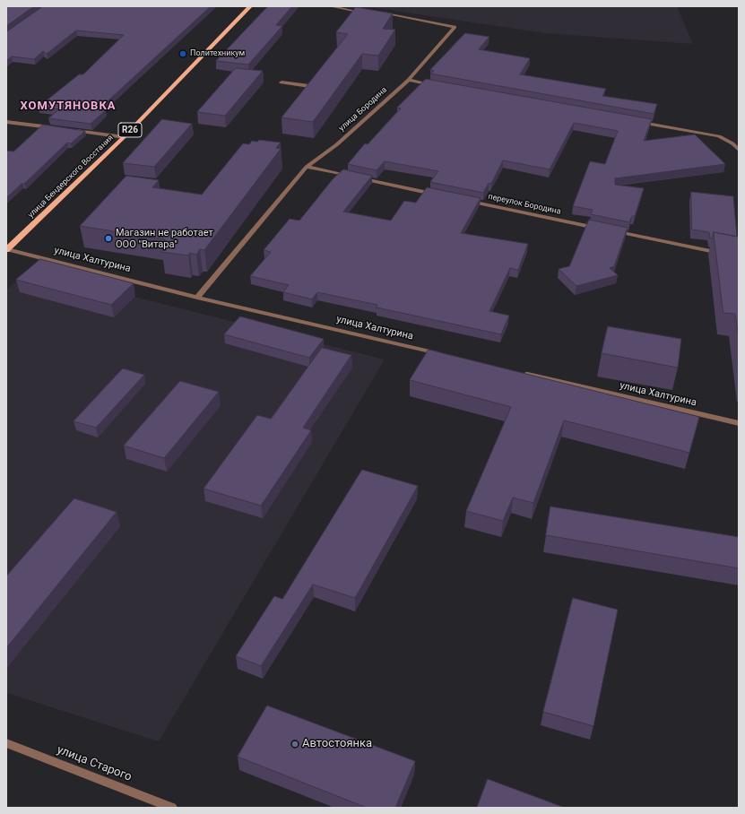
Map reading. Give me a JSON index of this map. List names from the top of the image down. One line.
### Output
{"streets":{"main road":["R26","улица Бендерского Восстания"],"street":["улица Бородина","переулок Бородина","улица Халтурина","улица Старого"]},"crossings":[["улица Бородина","улица Халтурина"],["улица Бендерского Восстания","улица Халтурина"]],"districts":["ХОМУТЯНОВКА"],"places":["Политехникум","Магазин не работает ООО \"Витара\"","Автостоянка"]}
